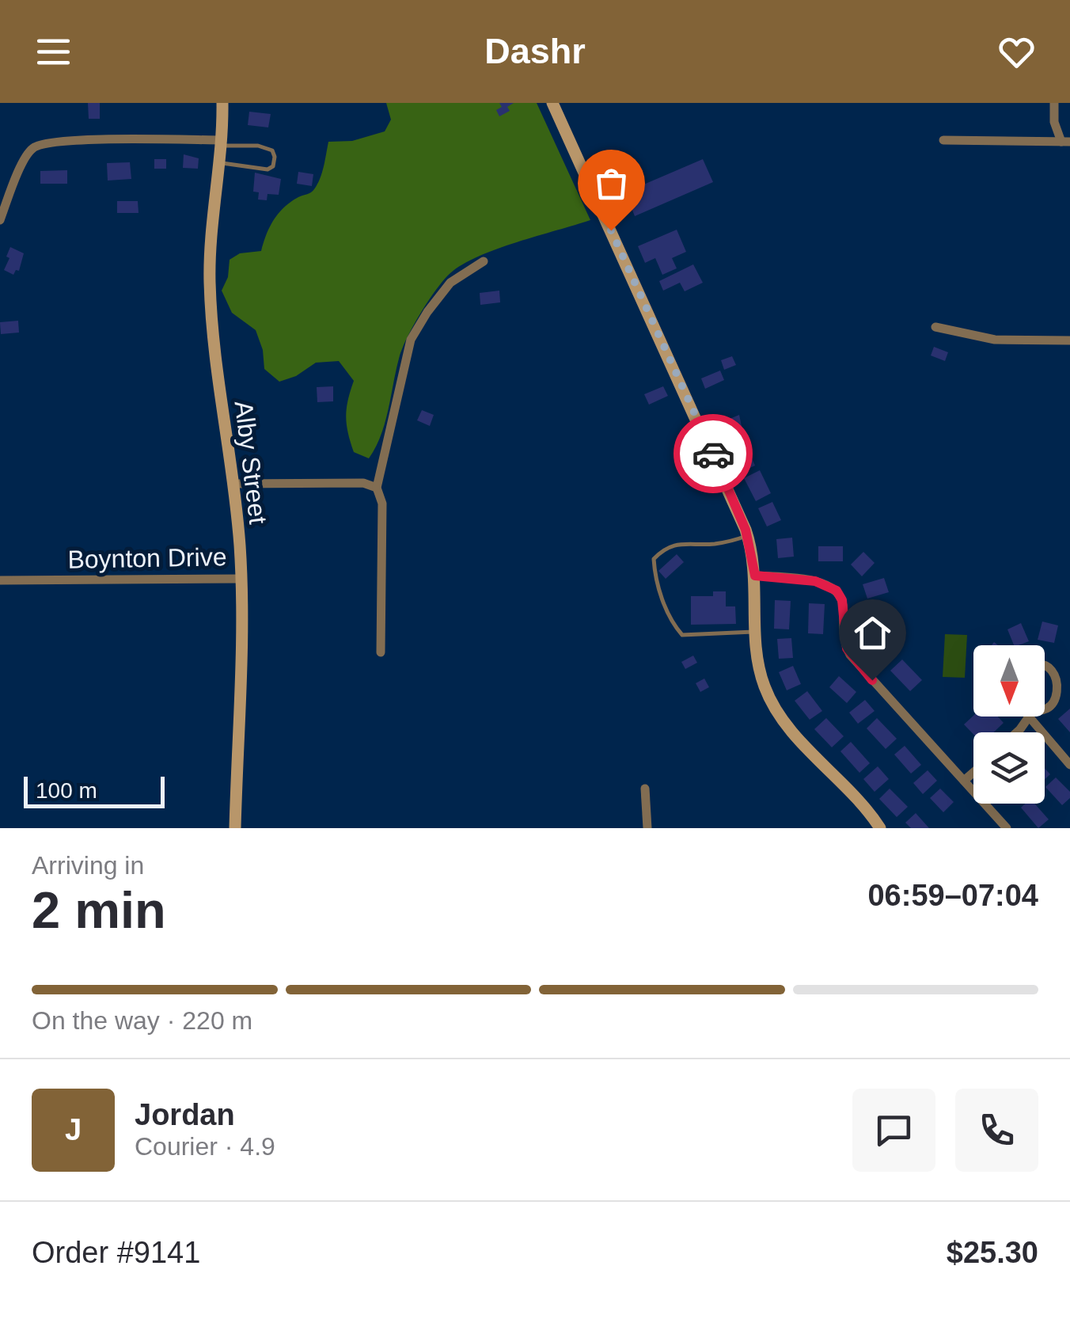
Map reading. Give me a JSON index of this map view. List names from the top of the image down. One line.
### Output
{"streets":{"street":["Alby Street","Boynton Drive"]},"crossings":[["Alby Street","Boynton Drive"]],"scale_bar":"100 m","north":"bottom","page":{"header":"Dashr","scale":"100 m","heading":["2 min","Arriving in","06:59–07:04"],"panel":["Jordan","Courier · 4.9","Order #9141","$25.30"],"bar":"On the way · 220 m","round":"J"}}
